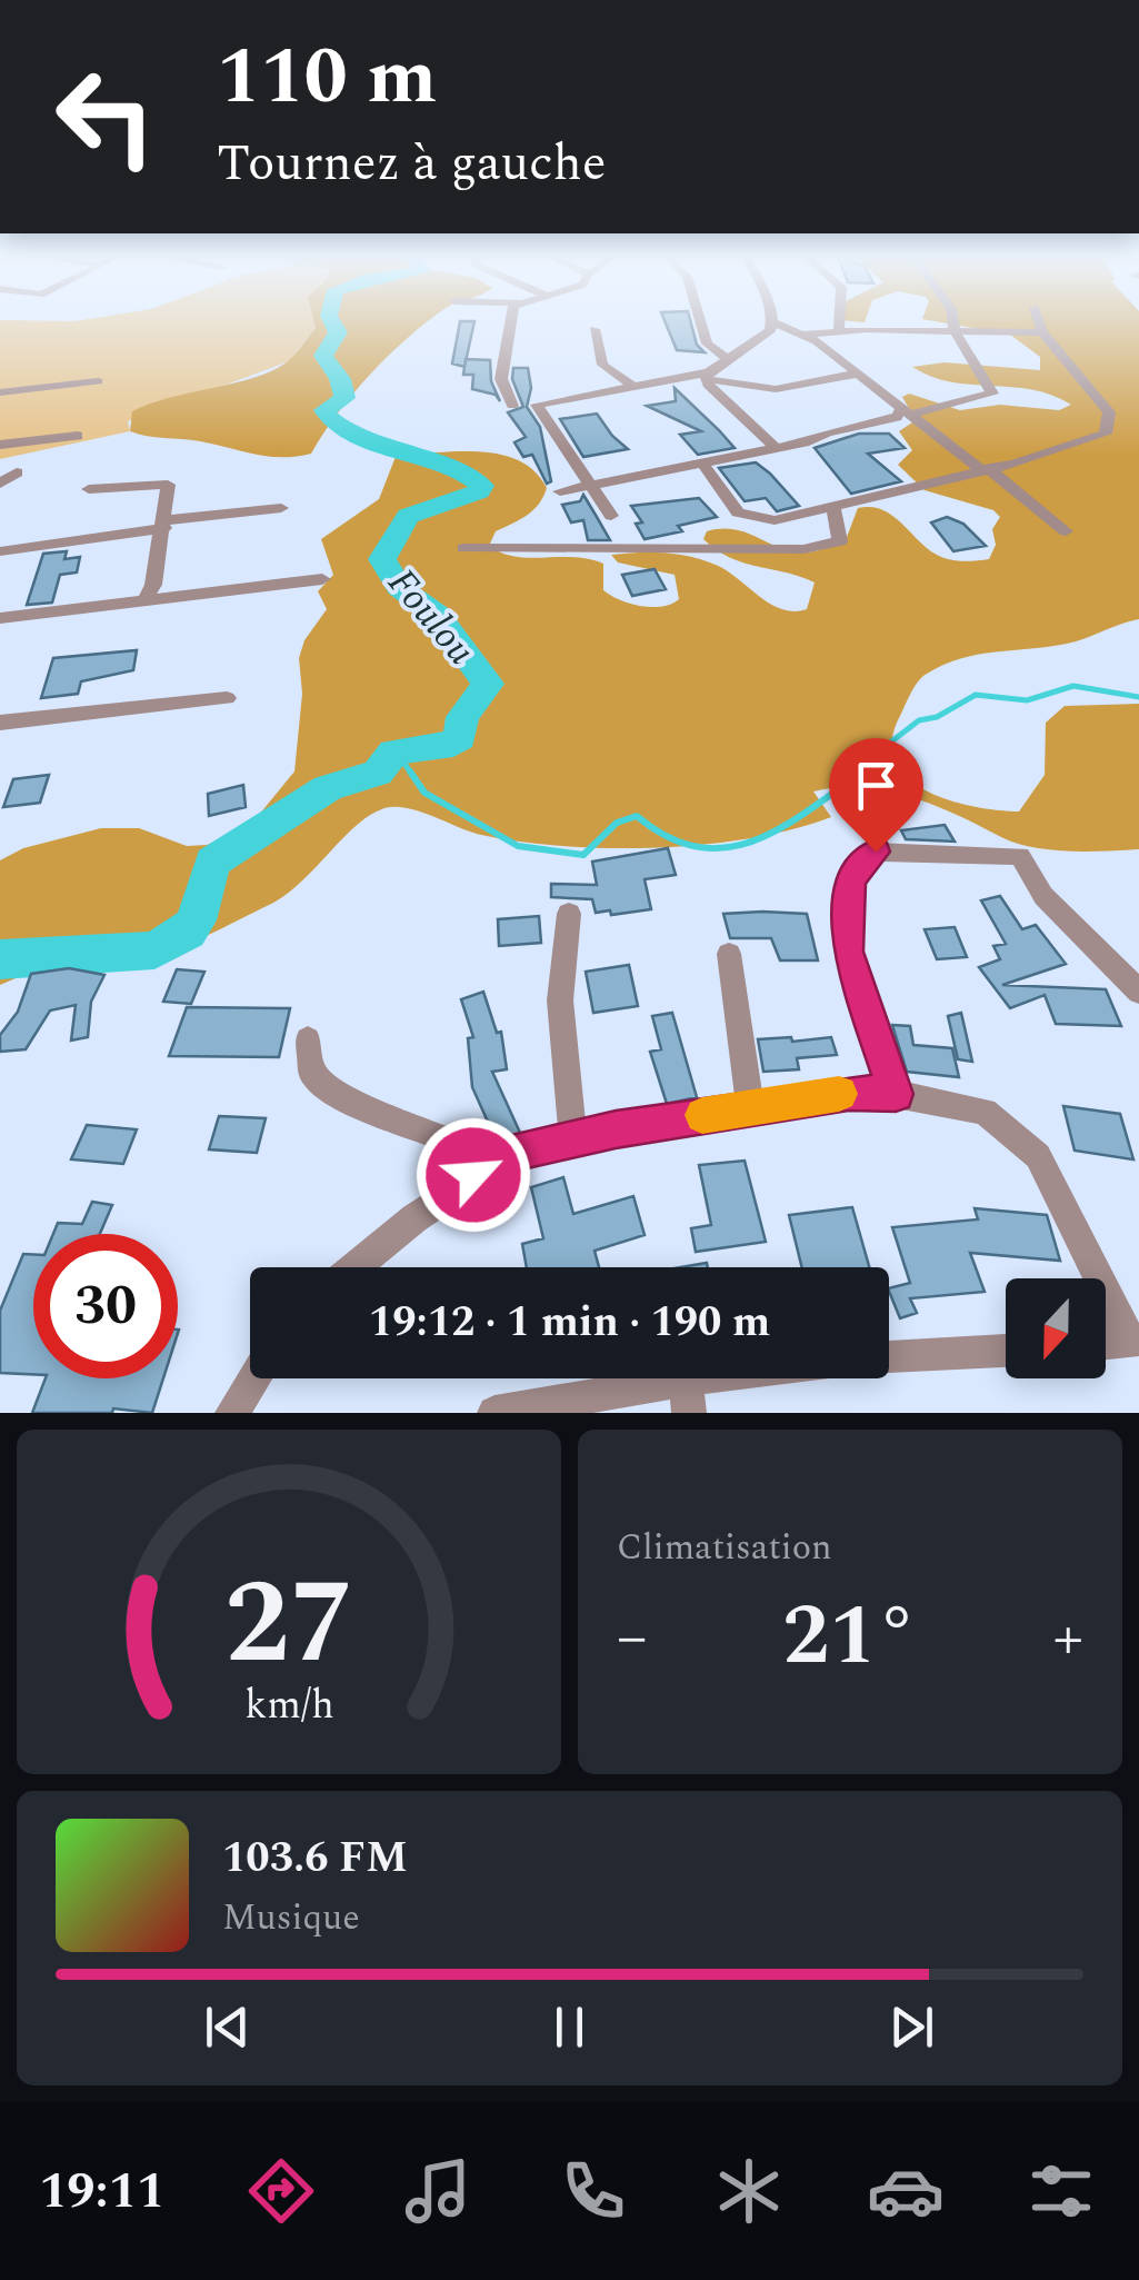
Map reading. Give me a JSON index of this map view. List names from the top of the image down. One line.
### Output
{"water":["Foulou"],"north":"bottom","page":{"turn":["110 m","Tournez à gauche"],"limit":"30","trip":"19:12 · 1 min · 190 m","tile":"Climatisation","heat":["−","21°","+"],"song":["103.6 FM","Musique"],"tabs":"19:11","gauge":["27","km/h"]}}
